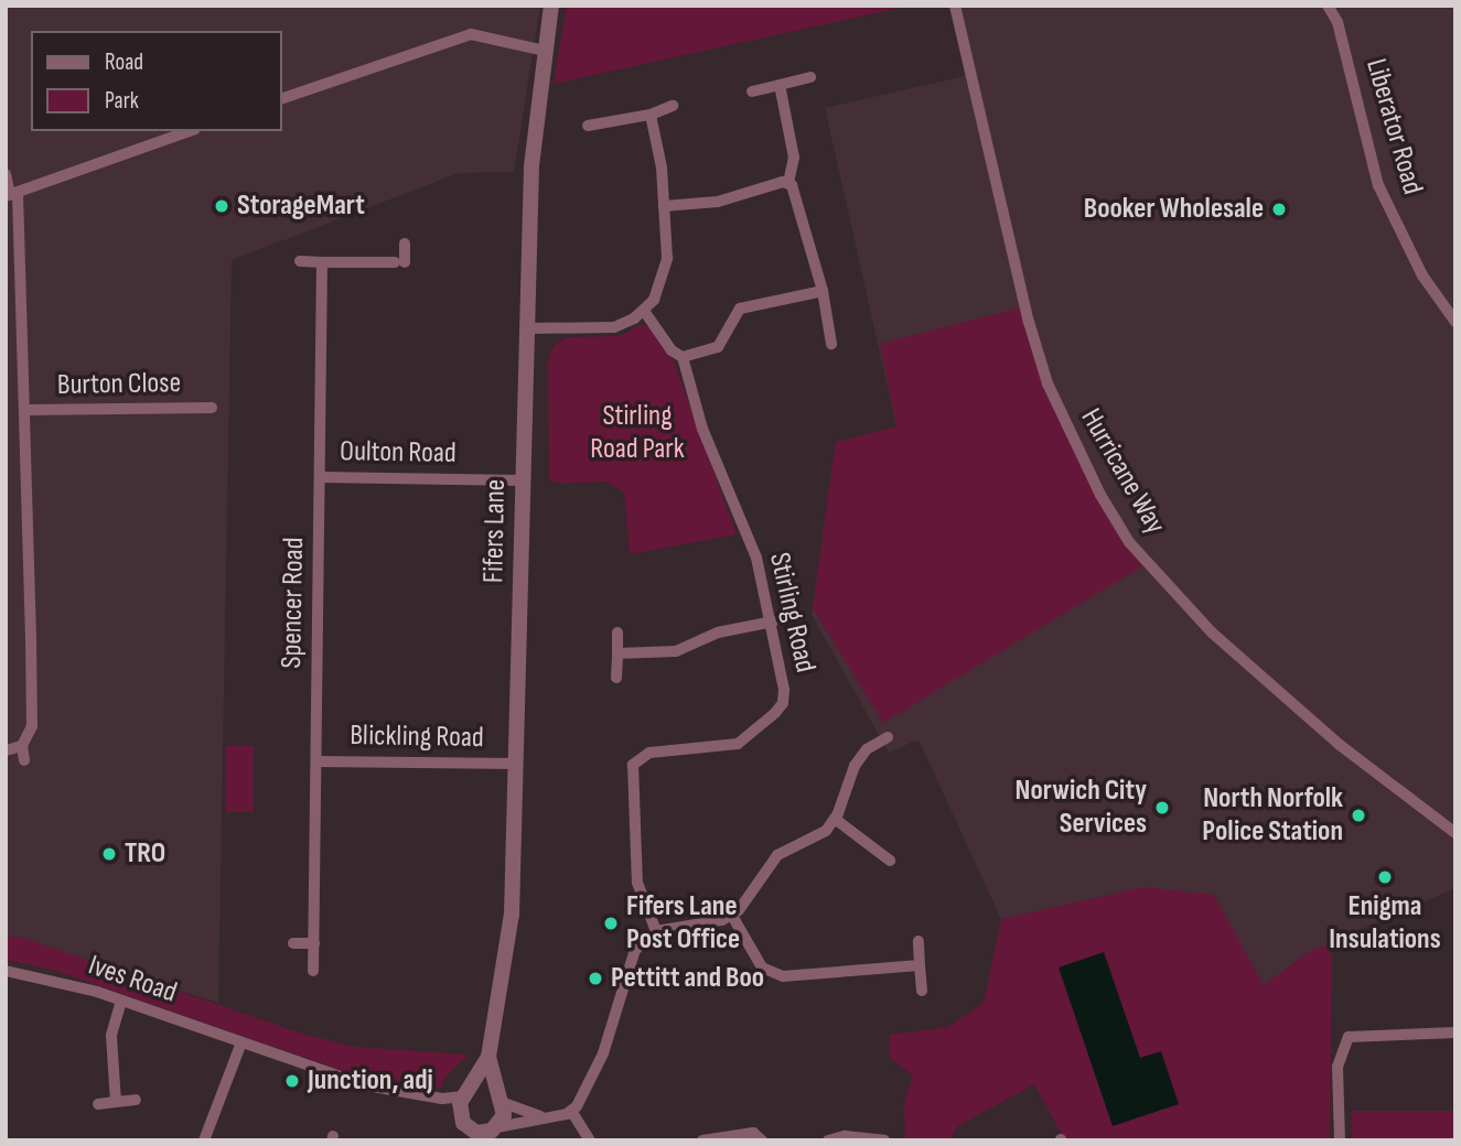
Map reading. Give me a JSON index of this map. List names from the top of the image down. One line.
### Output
{"streets":{"street":["Liberator Road","Burton Close","Oulton Road","Hurricane Way","Fifers Lane","Spencer Road","Stirling Road","Blickling Road","Ives Road"]},"crossings":[["Oulton Road","Fifers Lane"],["Oulton Road","Spencer Road"],["Fifers Lane","Blickling Road"],["Fifers Lane","Ives Road"],["Spencer Road","Blickling Road"]],"parks":["Stirling Road Park"],"places":["StorageMart","Booker Wholesale","Norwich City Services","North Norfolk Police Station","TRO","Enigma Insulations","Fifers Lane Post Office","Pettitt and Boo","Junction, adj"],"legend":["Road","Park"]}
